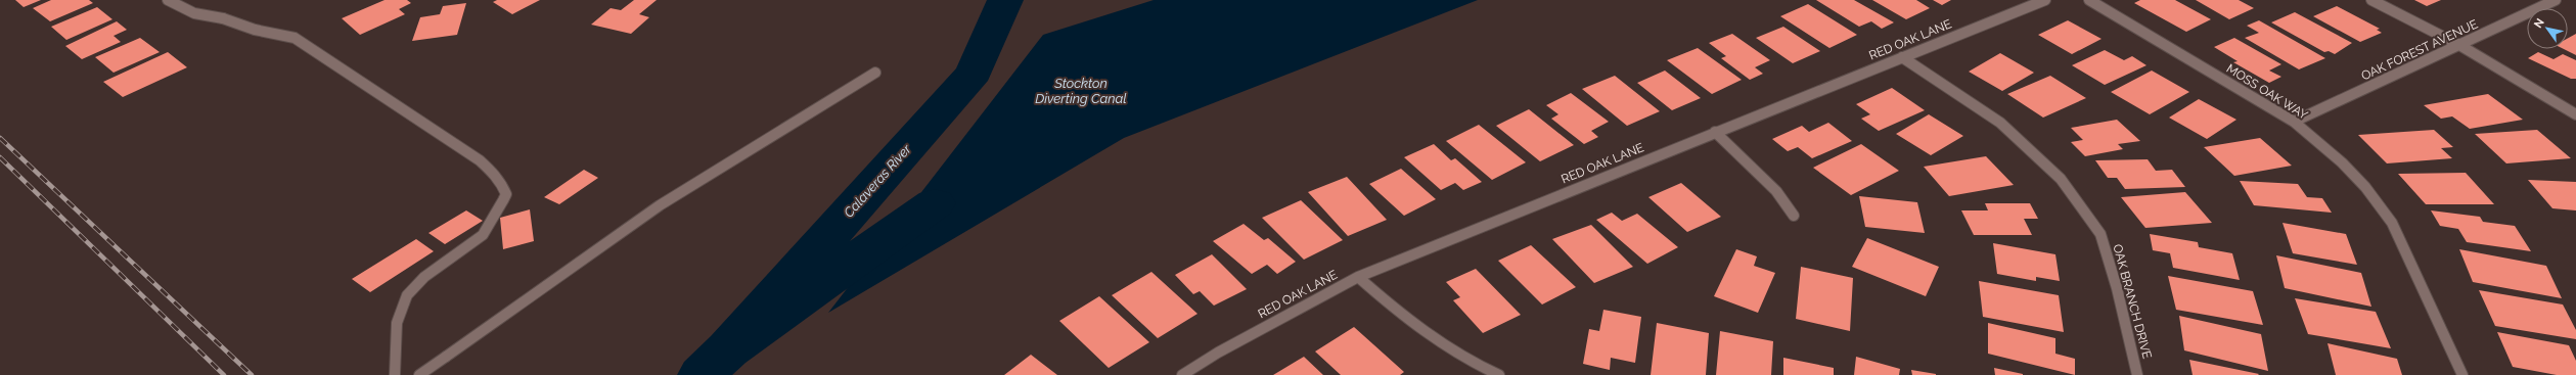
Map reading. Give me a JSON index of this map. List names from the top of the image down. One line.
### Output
{"streets":{"street":["RED OAK LANE","OAK FOREST AVENUE","MOSS OAK WAY","OAK BRANCH DRIVE"]},"crossings":[["RED OAK LANE","OAK BRANCH DRIVE"],["OAK FOREST AVENUE","MOSS OAK WAY"]],"water":["Stockton Diverting Canal","Calaveras River"],"north":"top left"}
